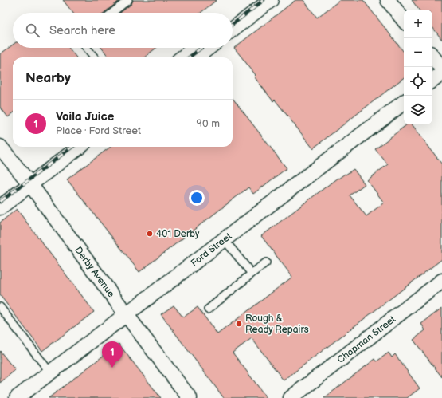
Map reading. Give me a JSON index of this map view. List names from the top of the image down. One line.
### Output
{"streets":{"street":["Ford Street","Derby Avenue","Chapman Street"]},"crossings":[["Ford Street","Derby Avenue"]],"places":["401 Derby","Rough & Ready Repairs"],"page":{"map_buttons":["+","−"],"search":"Search here","heading":"Nearby","list":[{"mark":"1","name":"Voila Juice","note":"Place · Ford Street","value":"90 m"}],"pins":"1"}}
